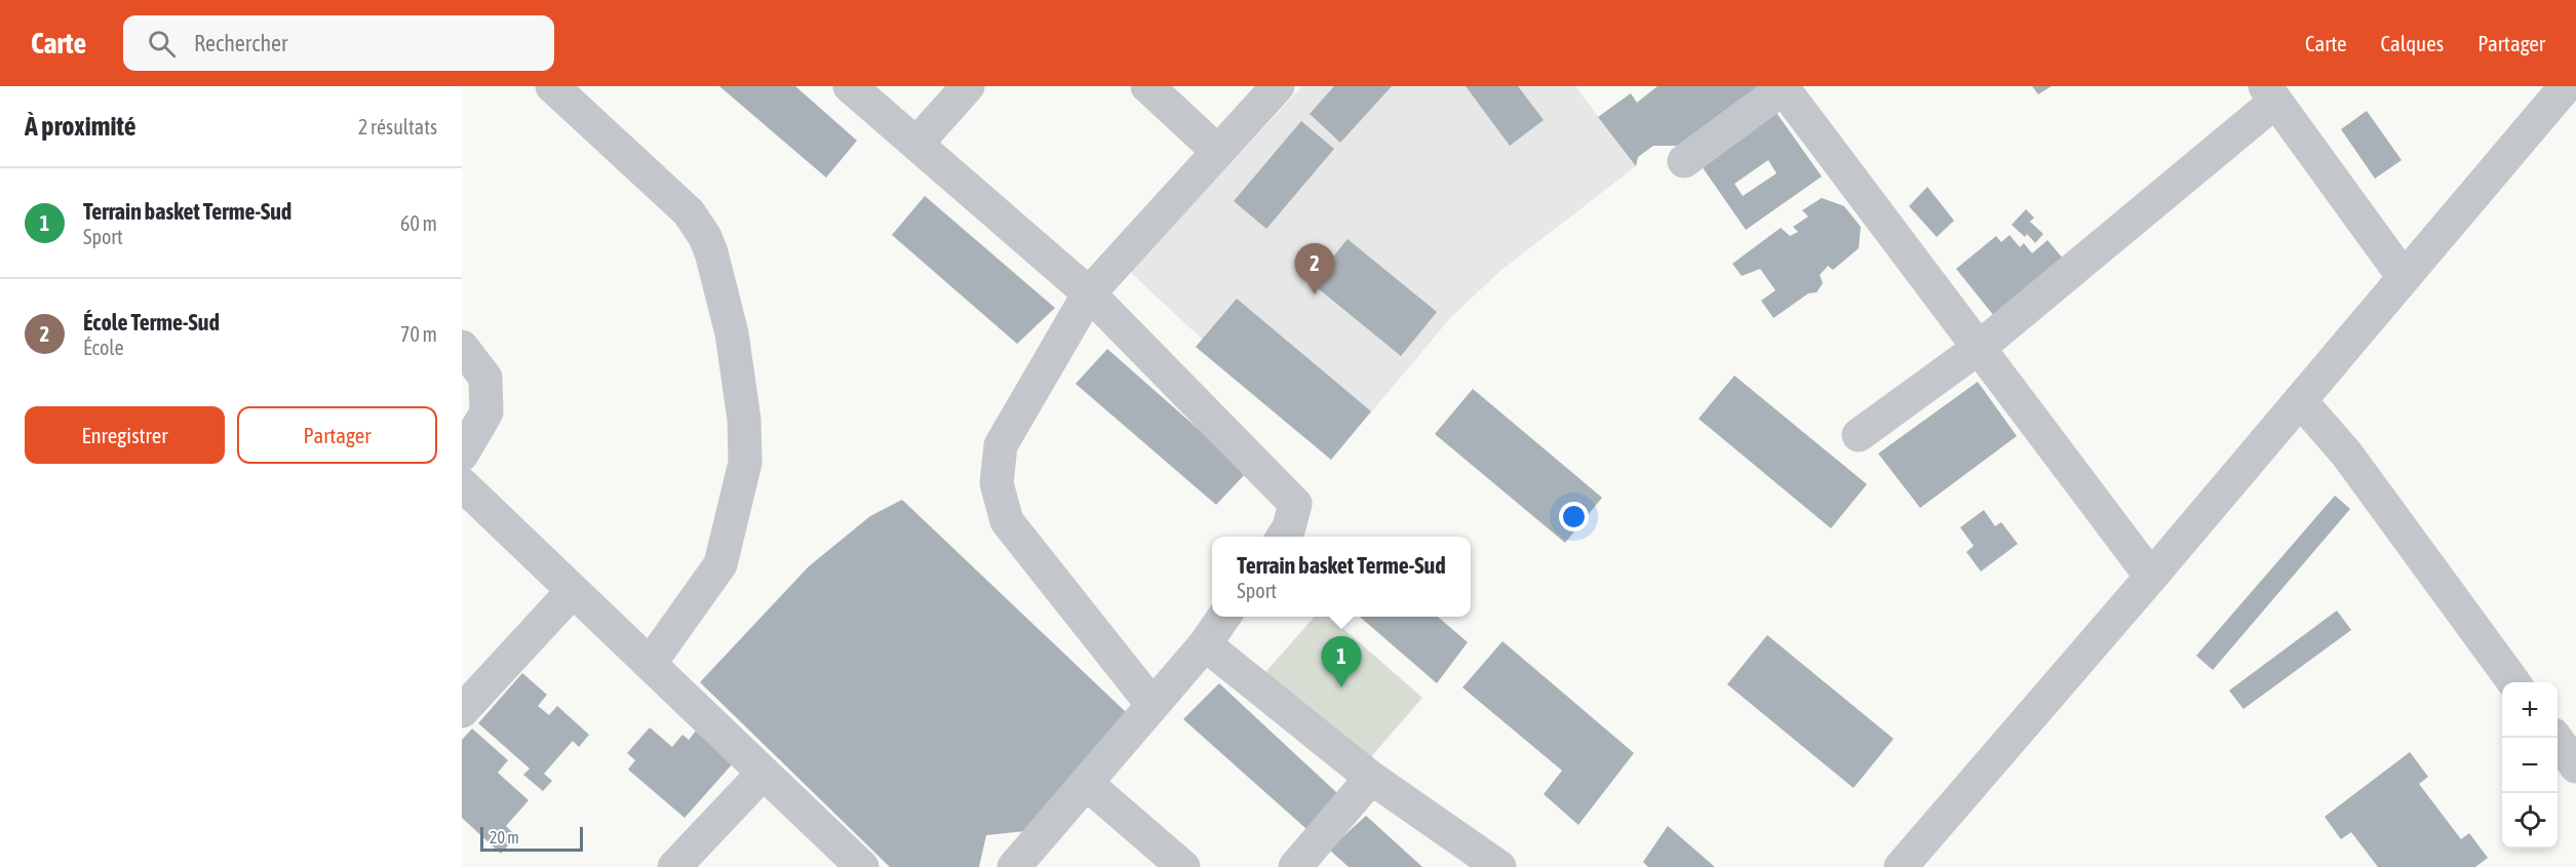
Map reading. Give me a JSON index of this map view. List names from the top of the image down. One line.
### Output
{"scale_bar":"20 m","page":{"header":"Carte","search":"Rechercher","nav":["Carte","Calques","Partager"],"heading":["À proximité","2 résultats"],"list":[{"mark":"1","name":"Terrain basket Terme-Sud","note":"Sport","value":"60 m"},{"mark":"2","name":"École Terme-Sud","note":"École","value":"70 m"}],"pins":["2","1"],"buttons":["Enregistrer","Partager"],"popup":["Terrain basket Terme-Sud","Sport"],"map_buttons":["+","−"],"scale":"20 m"}}
